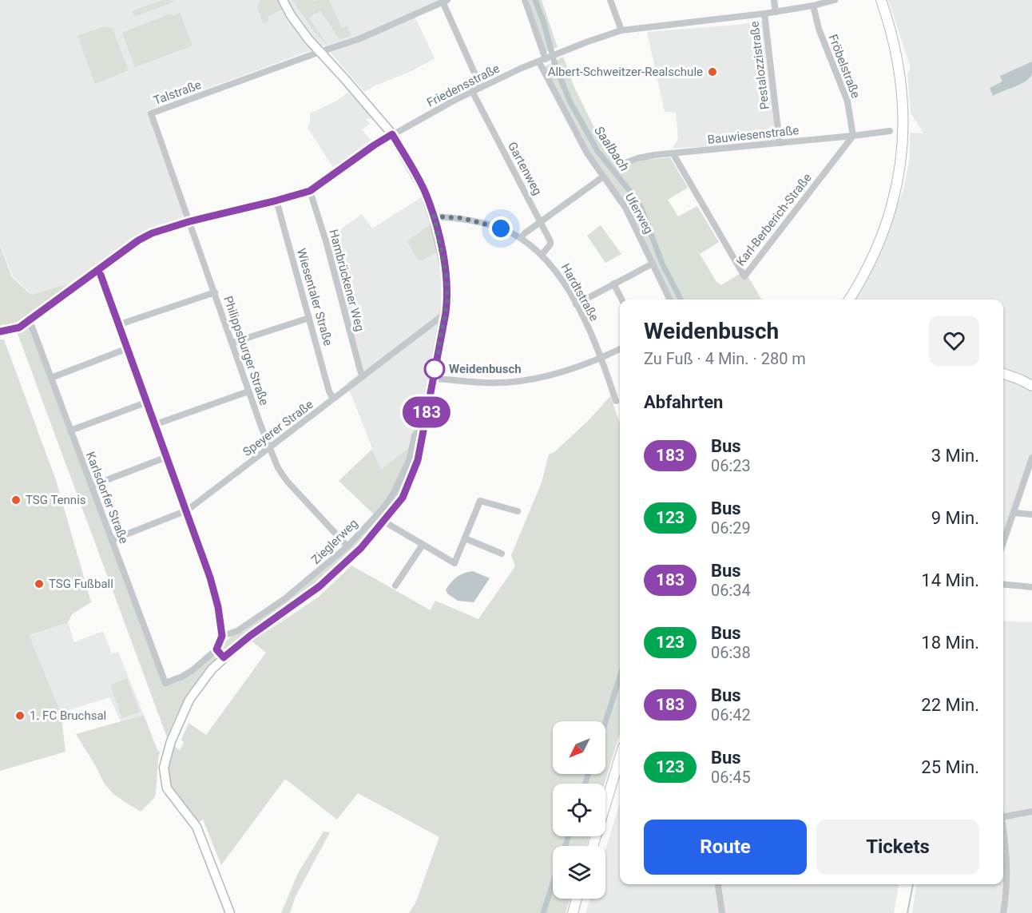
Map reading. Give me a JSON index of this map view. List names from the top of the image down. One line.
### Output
{"streets":{"street":["Pestalozzistraße","Fröbelstraße","Friedensstraße","Talstraße","Bauwiesenstraße","Gartenweg","Uferweg","Karl-Berberich-Straße","Hambrückener Weg","Hardtstraße","Wiesentaler Straße","Philippsburger Straße","Speyerer Straße","Karlsdorfer Straße","Zieglerweg"]},"crossings":[["Pestalozzistraße","Friedensstraße"],["Pestalozzistraße","Bauwiesenstraße"],["Fröbelstraße","Friedensstraße"],["Fröbelstraße","Bauwiesenstraße"],["Fröbelstraße","Karl-Berberich-Straße"],["Friedensstraße","Talstraße"],["Friedensstraße","Gartenweg"],["Friedensstraße","Uferweg"],["Friedensstraße","Hambrückener Weg"],["Friedensstraße","Wiesentaler Straße"],["Friedensstraße","Philippsburger Straße"],["Friedensstraße","Karlsdorfer Straße"],["Talstraße","Philippsburger Straße"],["Bauwiesenstraße","Karl-Berberich-Straße"],["Gartenweg","Hardtstraße"],["Hambrückener Weg","Speyerer Straße"],["Wiesentaler Straße","Speyerer Straße"],["Philippsburger Straße","Speyerer Straße"],["Philippsburger Straße","Zieglerweg"],["Speyerer Straße","Karlsdorfer Straße"]],"water":["Saalbach"],"places":["Albert-Schweitzer-Realschule","Weidenbusch","TSG Tennis","TSG Fußball","1. FC Bruchsal"],"lines":["bus line 183"],"north":"bottom left","page":{"on_map":"183","heading":[["Weidenbusch","Zu Fuß · 4 Min. · 280 m"],"Abfahrten"],"list":[{"mark":"183","name":"Bus","note":"06:23","value":"3 Min."},{"mark":"123","name":"Bus","note":"06:29","value":"9 Min."},{"mark":"183","name":"Bus","note":"06:34","value":"14 Min."},{"mark":"123","name":"Bus","note":"06:38","value":"18 Min."},{"mark":"183","name":"Bus","note":"06:42","value":"22 Min."},{"mark":"123","name":"Bus","note":"06:45","value":"25 Min."}],"buttons":["Route","Tickets"]}}
